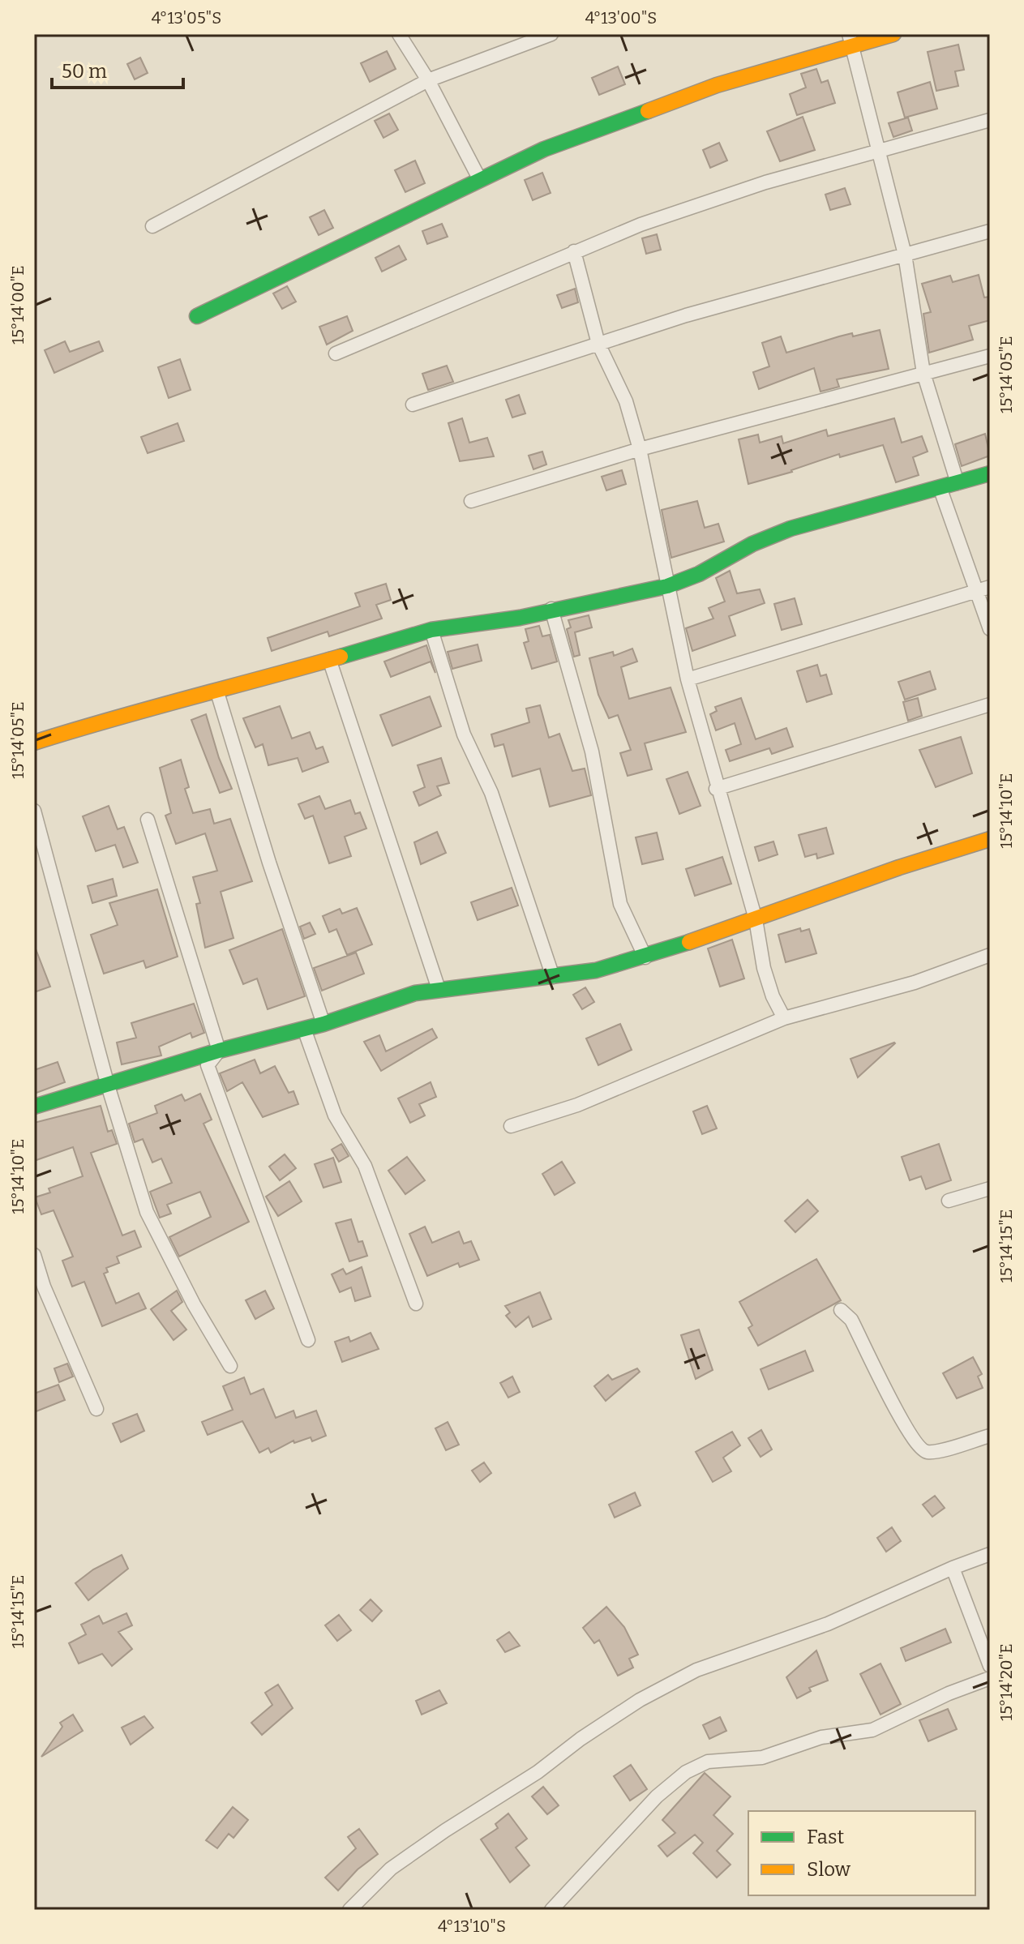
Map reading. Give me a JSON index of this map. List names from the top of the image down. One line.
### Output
{"legend":["Fast","Slow"],"scale_bar":"50 m","coordinates":["4°13'05\"S","4°13'00\"S","15°14'00\"E","15°14'05\"E","15°14'10\"E","15°14'15\"E","15°14'20\"E","4°13'10\"S"]}
